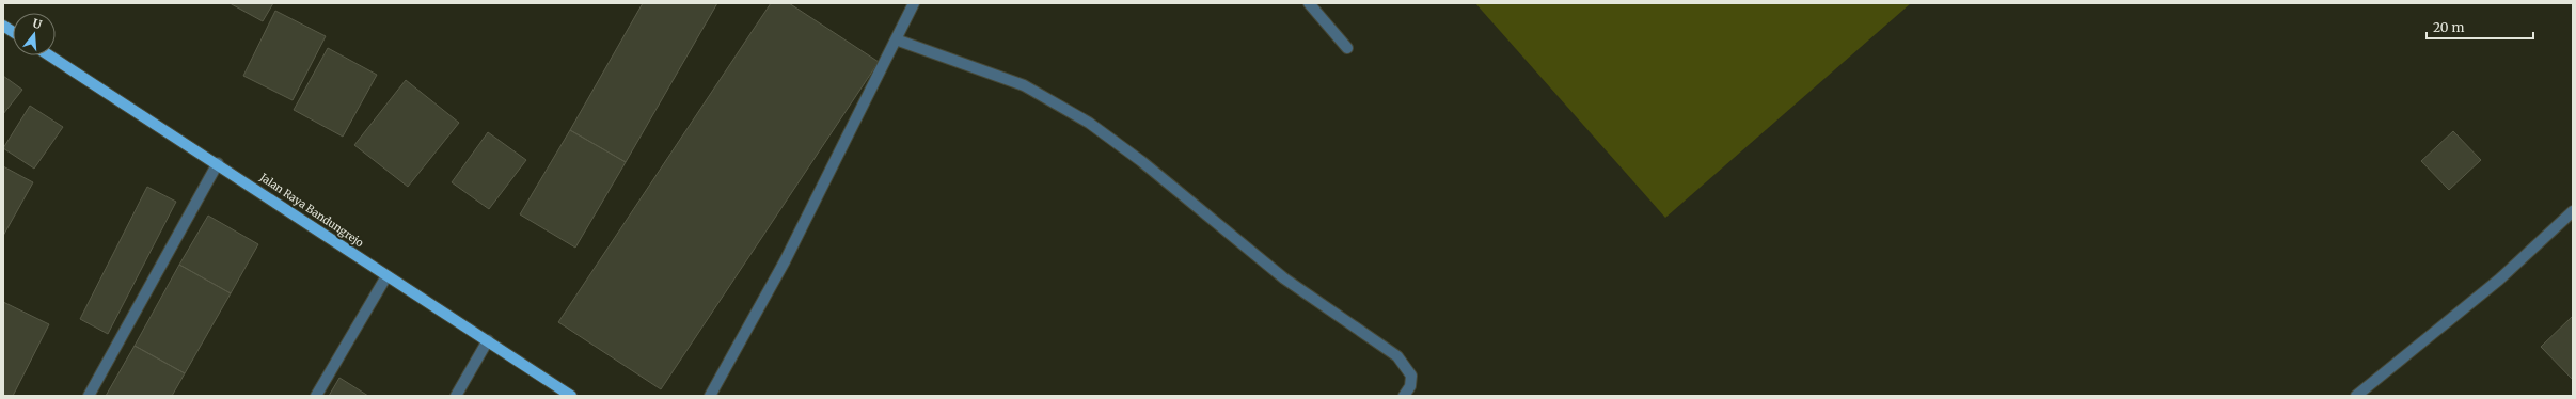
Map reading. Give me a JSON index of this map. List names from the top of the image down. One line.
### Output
{"streets":{"main road":["Jalan Raya Bandungrejo"]},"scale_bar":"20 m","north":"top"}
